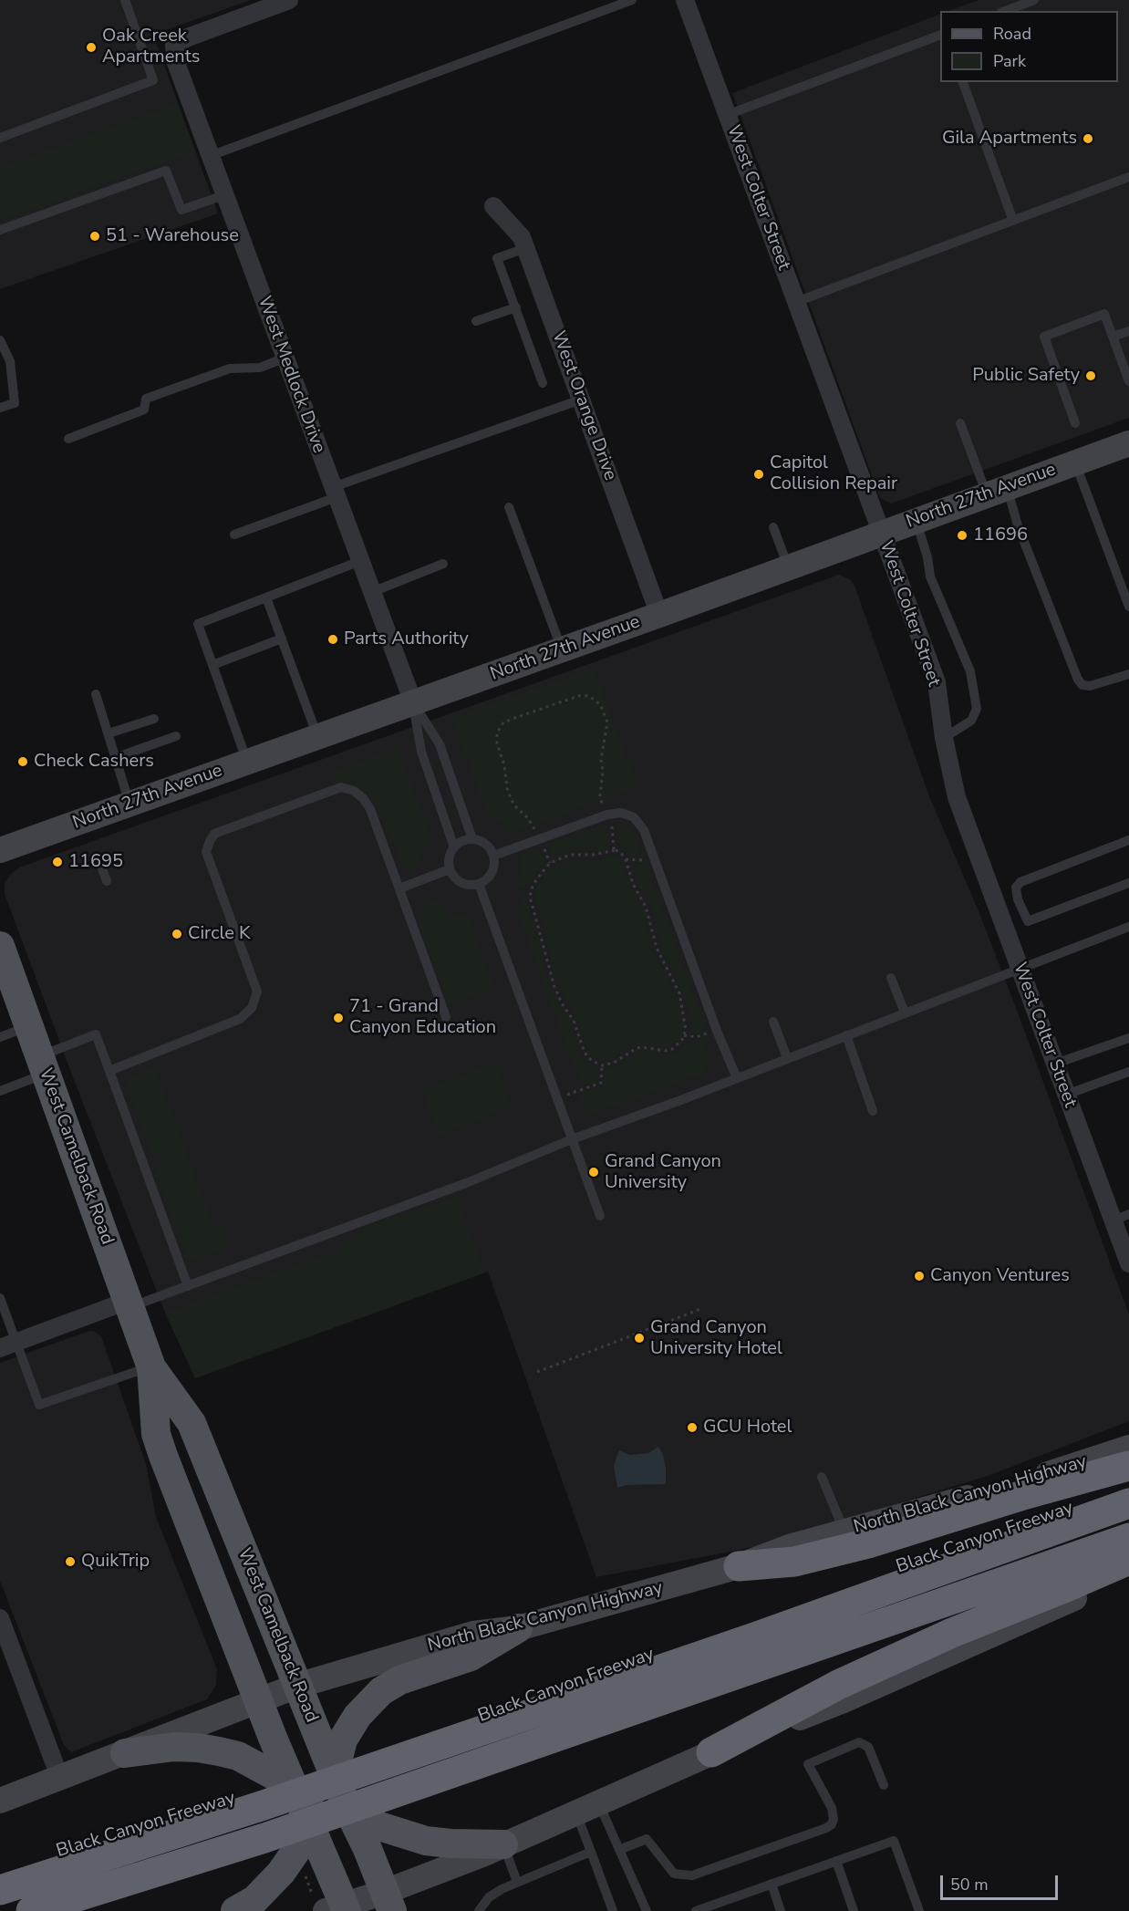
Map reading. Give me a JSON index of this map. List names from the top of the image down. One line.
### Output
{"streets":{"highway":["Black Canyon Freeway"],"main road":["North 27th Avenue","West Camelback Road","North Black Canyon Highway"],"street":["West Colter Street","West Medlock Drive","West Orange Drive"]},"crossings":[["West Colter Street","North 27th Avenue"],["West Medlock Drive","North 27th Avenue"],["West Orange Drive","North 27th Avenue"],["West Camelback Road","North Black Canyon Highway"]],"places":["Oak Creek Apartments","Gila Apartments","51 - Warehouse","Public Safety","Capitol Collision Repair","11696","Parts Authority","Check Cashers","11695","Circle K","71 - Grand Canyon Education","Grand Canyon University","Canyon Ventures","Grand Canyon University Hotel","GCU Hotel","QuikTrip"],"legend":["Road","Park"],"scale_bar":"50 m"}
